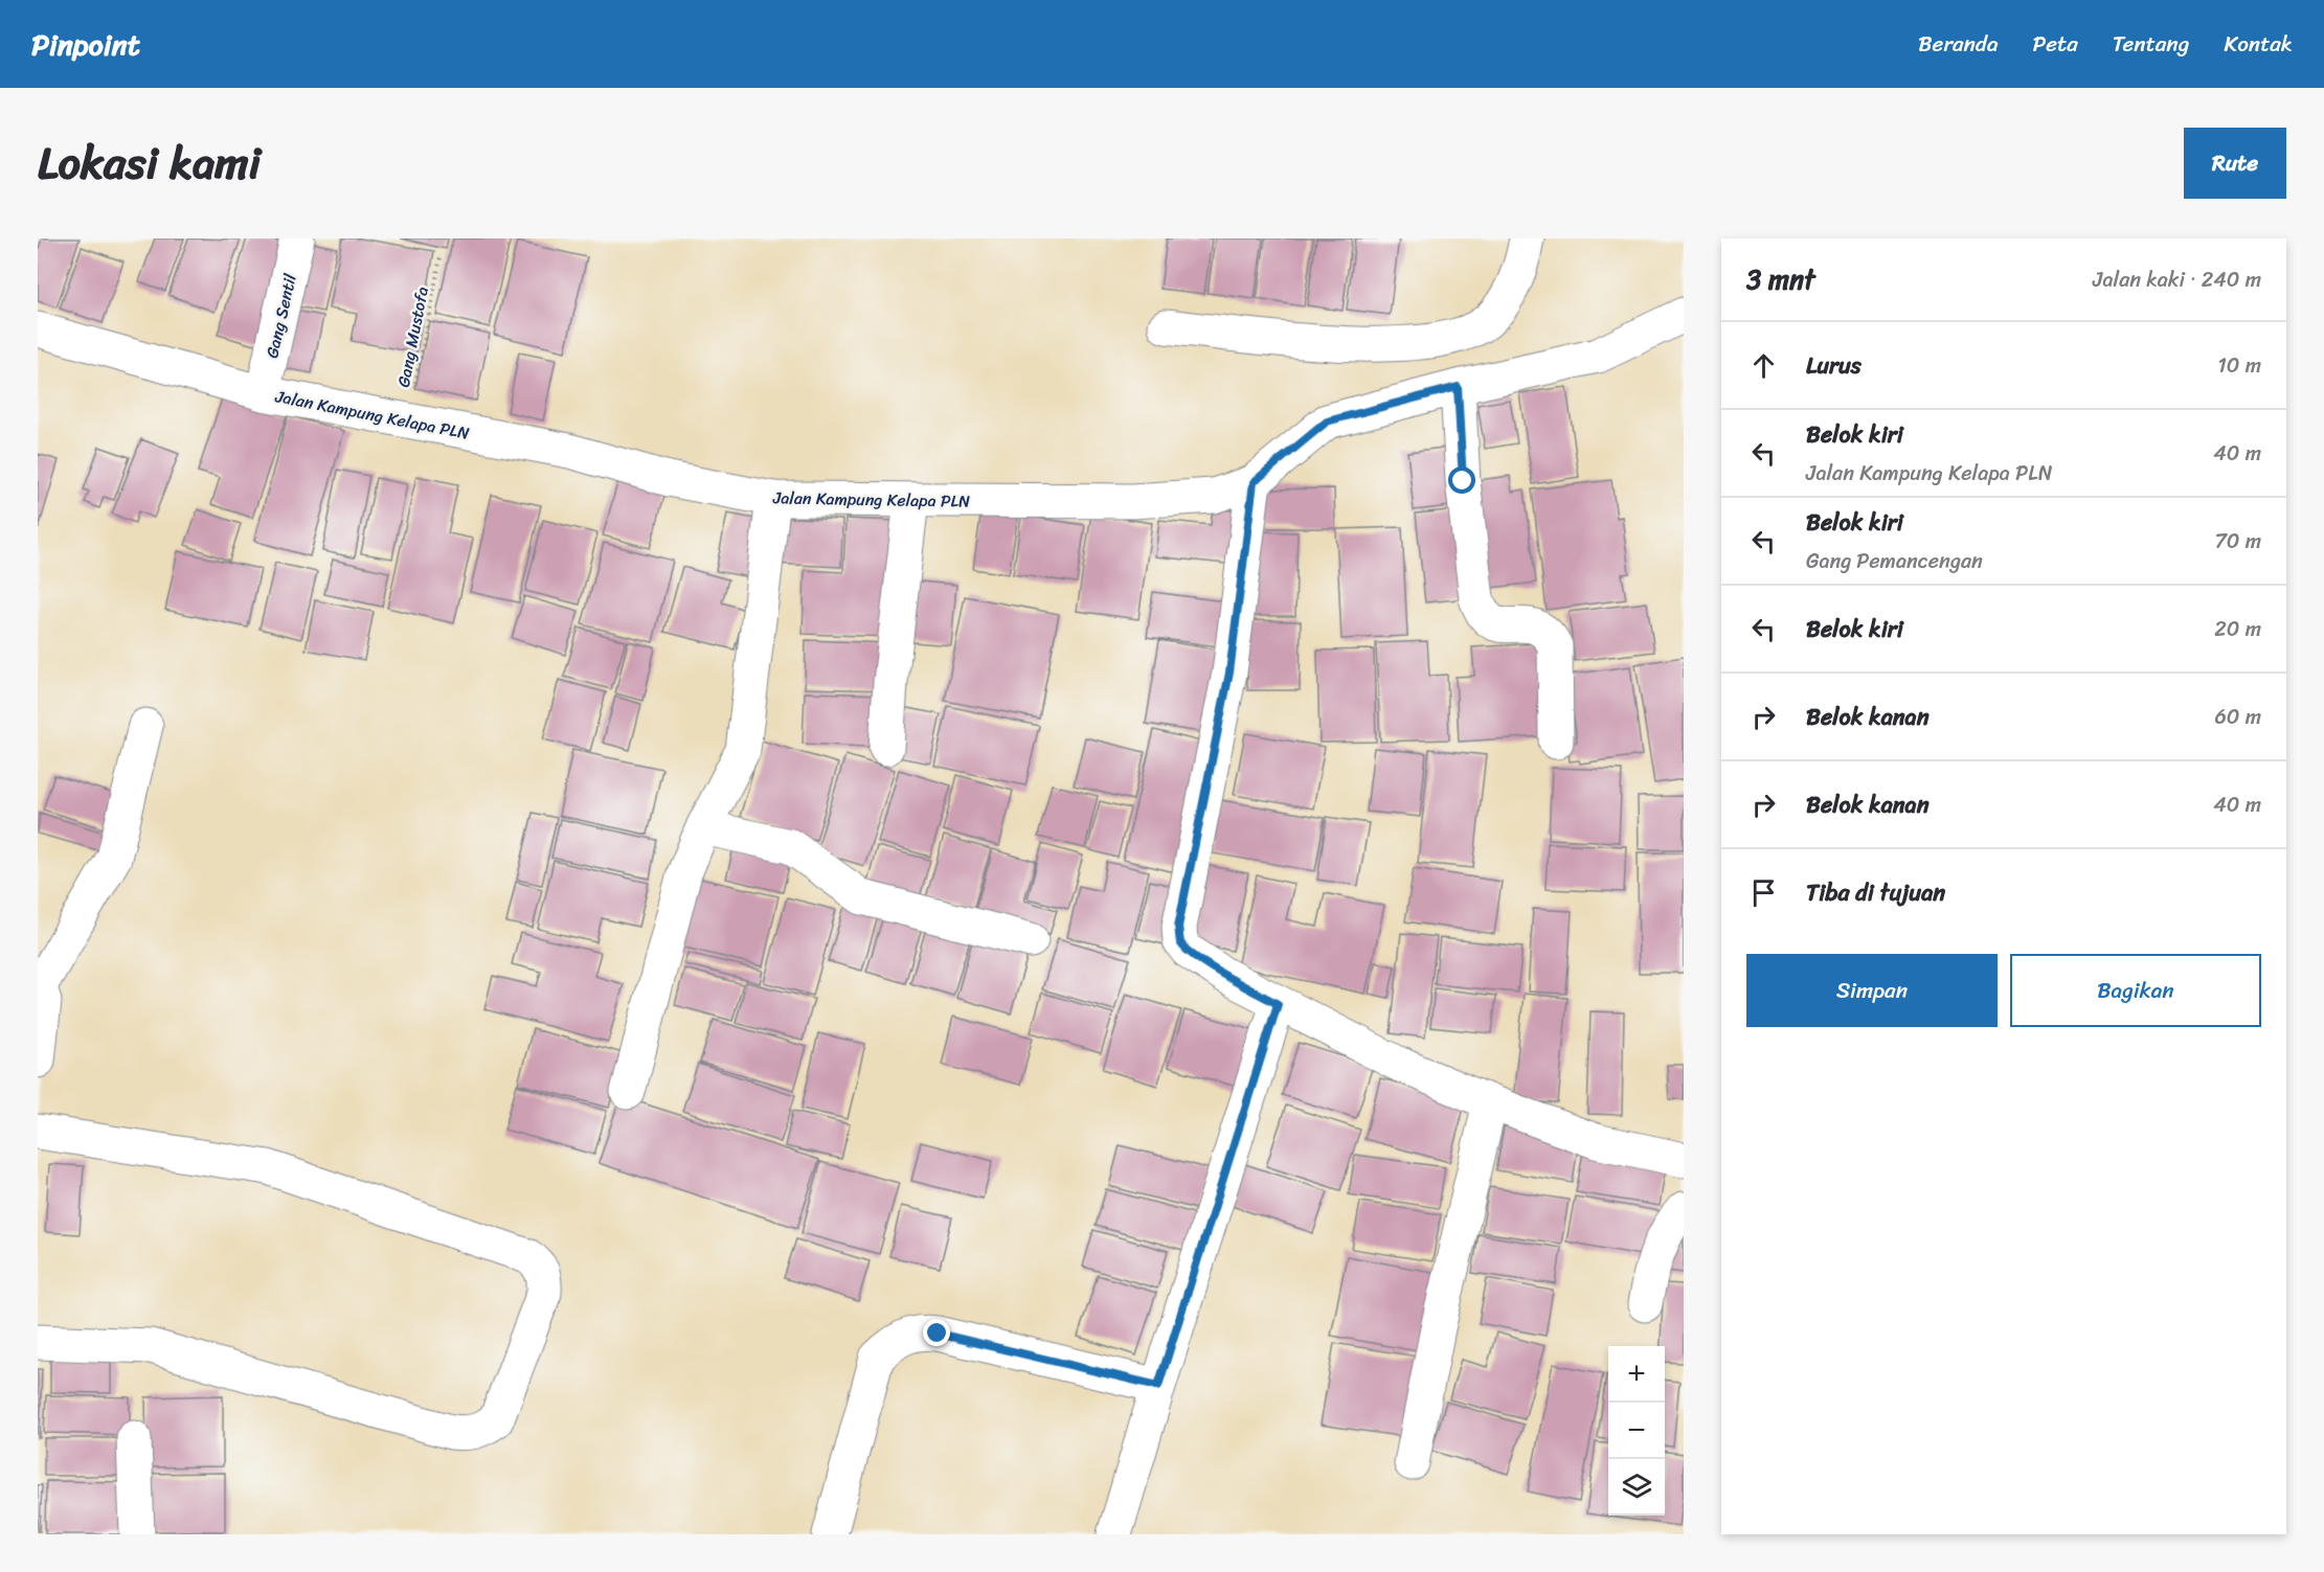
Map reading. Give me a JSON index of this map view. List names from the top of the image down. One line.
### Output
{"streets":{"street":["Gang Sentil","Jalan Kampung Kelapa PLN"],"path":["Gang Mustofa"]},"crossings":[["Gang Sentil","Jalan Kampung Kelapa PLN"],["Gang Mustofa","Jalan Kampung Kelapa PLN"]],"page":{"header":"Pinpoint","nav":["Beranda","Peta","Tentang","Kontak"],"title":"Lokasi kami","buttons":["Rute",["Simpan","Bagikan"]],"heading":["3 mnt","Jalan kaki · 240 m"],"list":[["Lurus","10 m"],["Belok kiri","Jalan Kampung Kelapa PLN","40 m"],["Belok kiri","Gang Pemancengan","70 m"],["Belok kiri","20 m"],["Belok kanan","60 m"],["Belok kanan","40 m"],"Tiba di tujuan"],"map_buttons":["+","−"]}}
